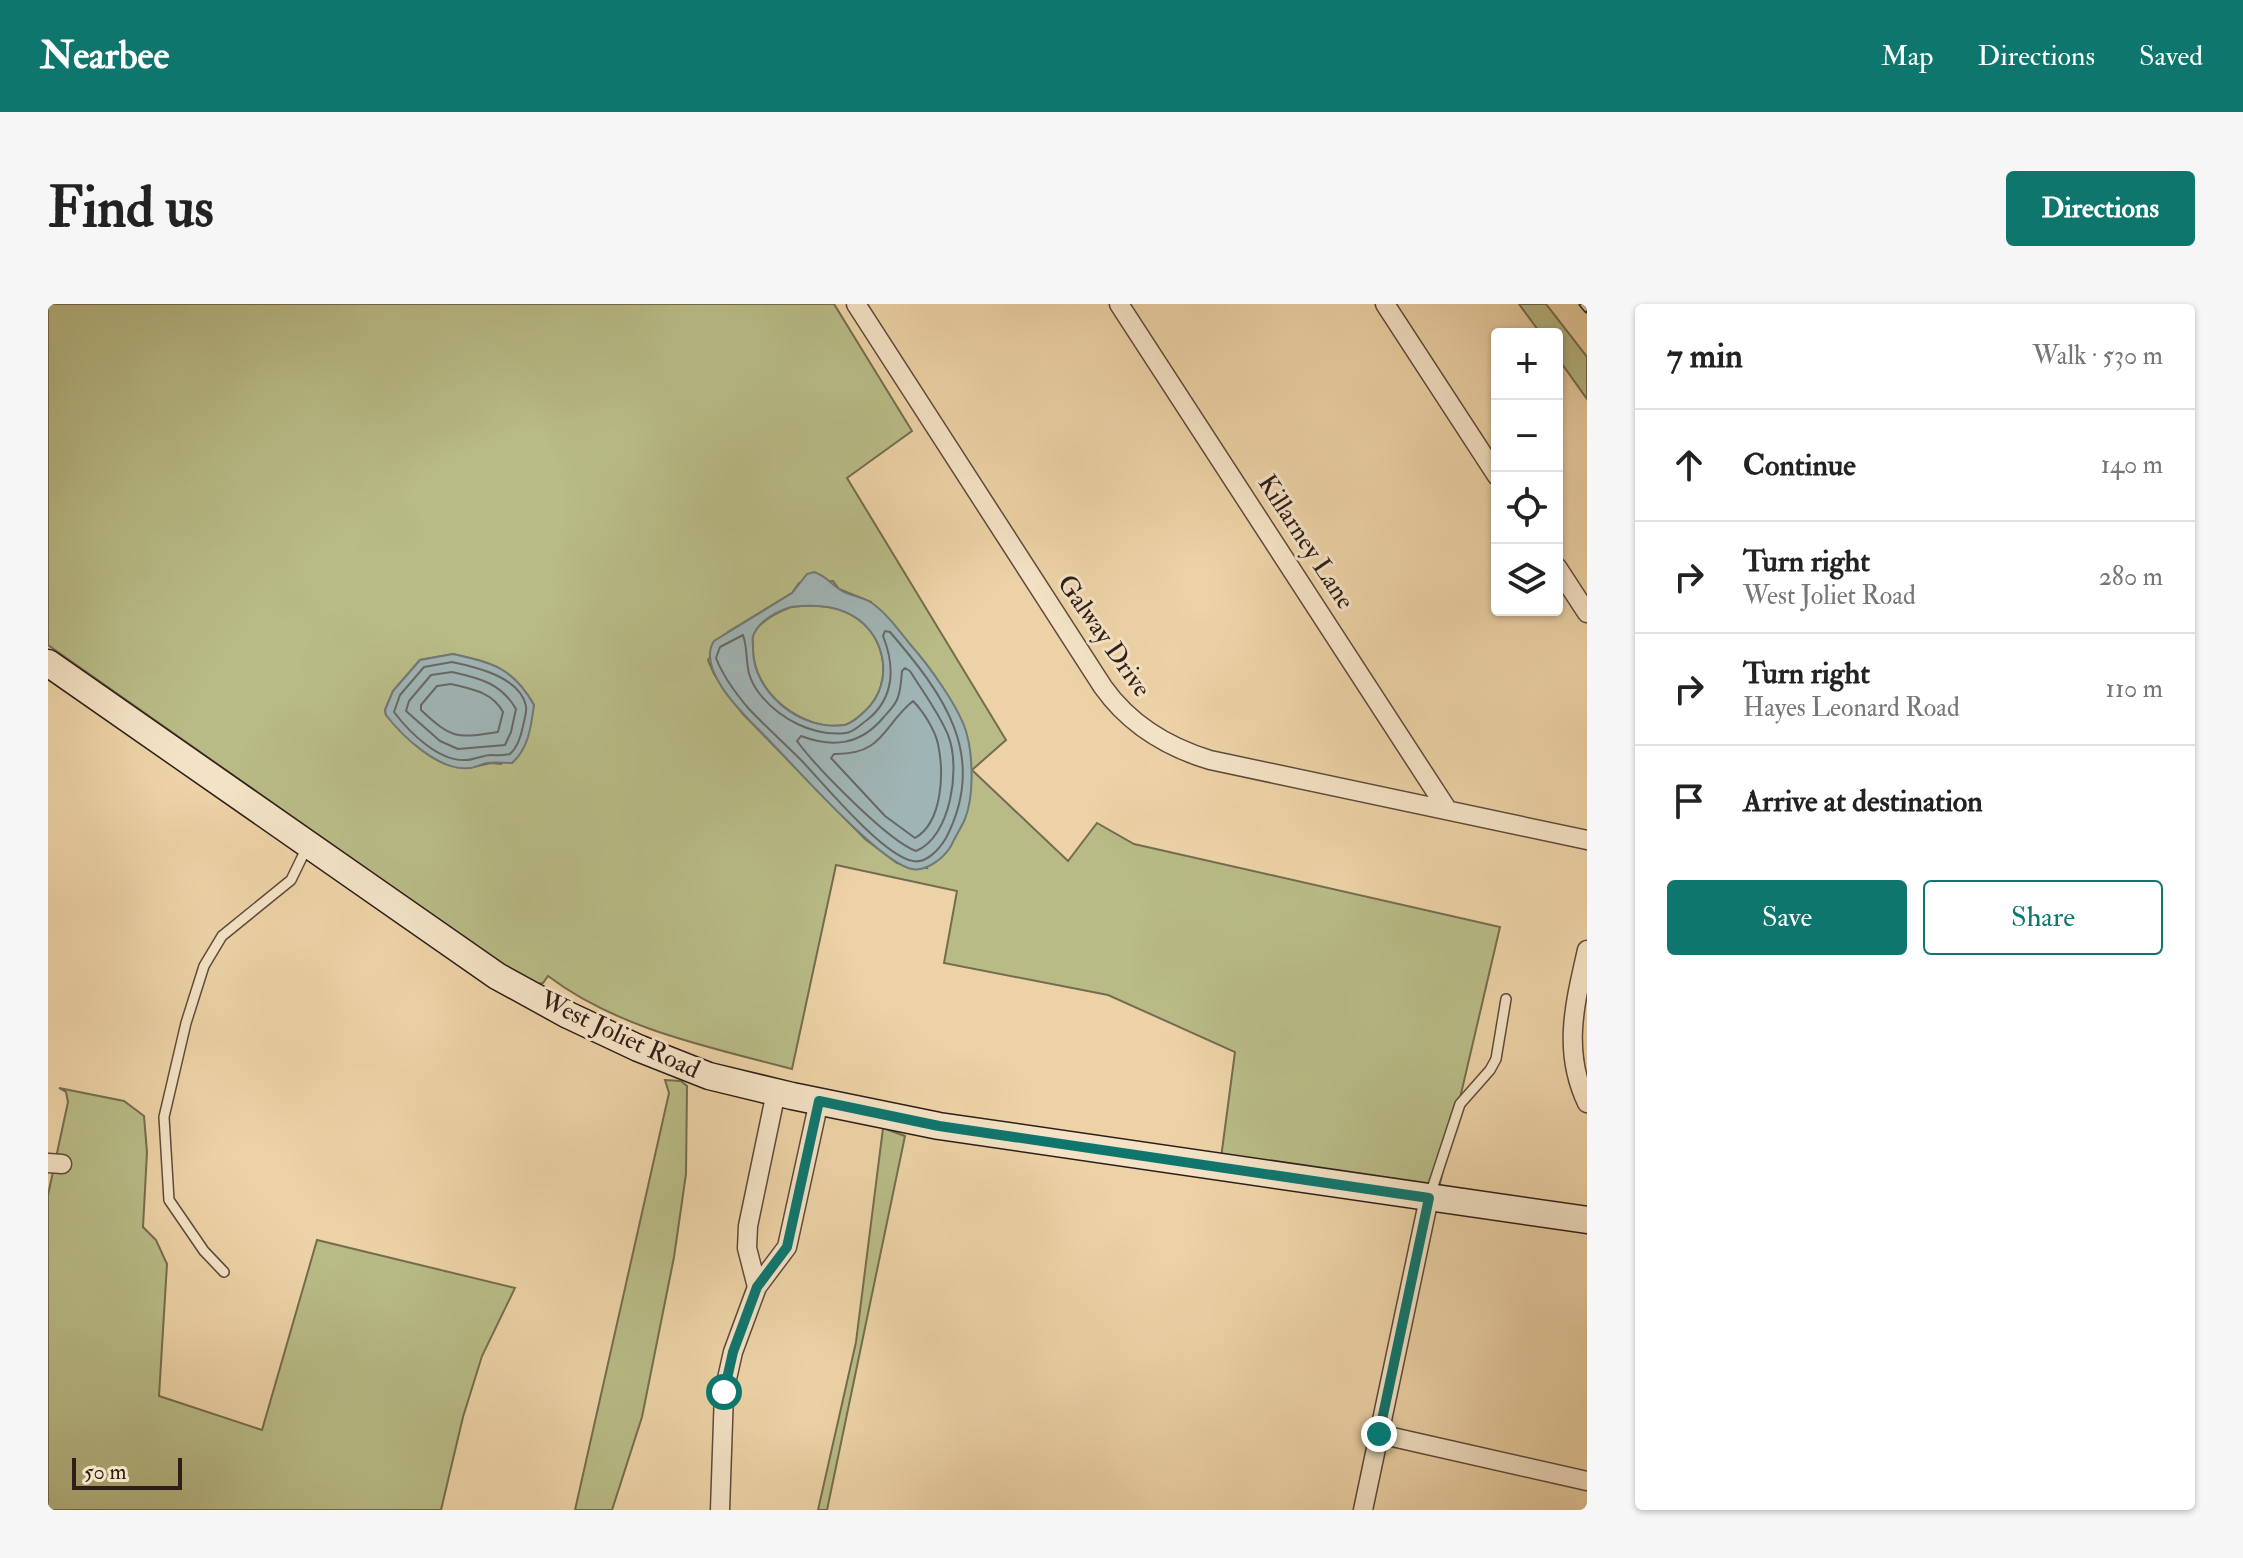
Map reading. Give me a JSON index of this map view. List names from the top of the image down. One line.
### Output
{"streets":{"main road":["West Joliet Road"],"street":["Killarney Lane","Galway Drive"]},"crossings":[["Killarney Lane","Galway Drive"]],"scale_bar":"50 m","page":{"header":"Nearbee","nav":["Map","Directions","Saved"],"buttons":["Directions",["Save","Share"]],"title":"Find us","heading":["7 min","Walk · 530 m"],"map_buttons":["+","−"],"list":[["Continue","140 m"],["Turn right","West Joliet Road","280 m"],["Turn right","Hayes Leonard Road","110 m"],"Arrive at destination"],"scale":"50 m"}}
